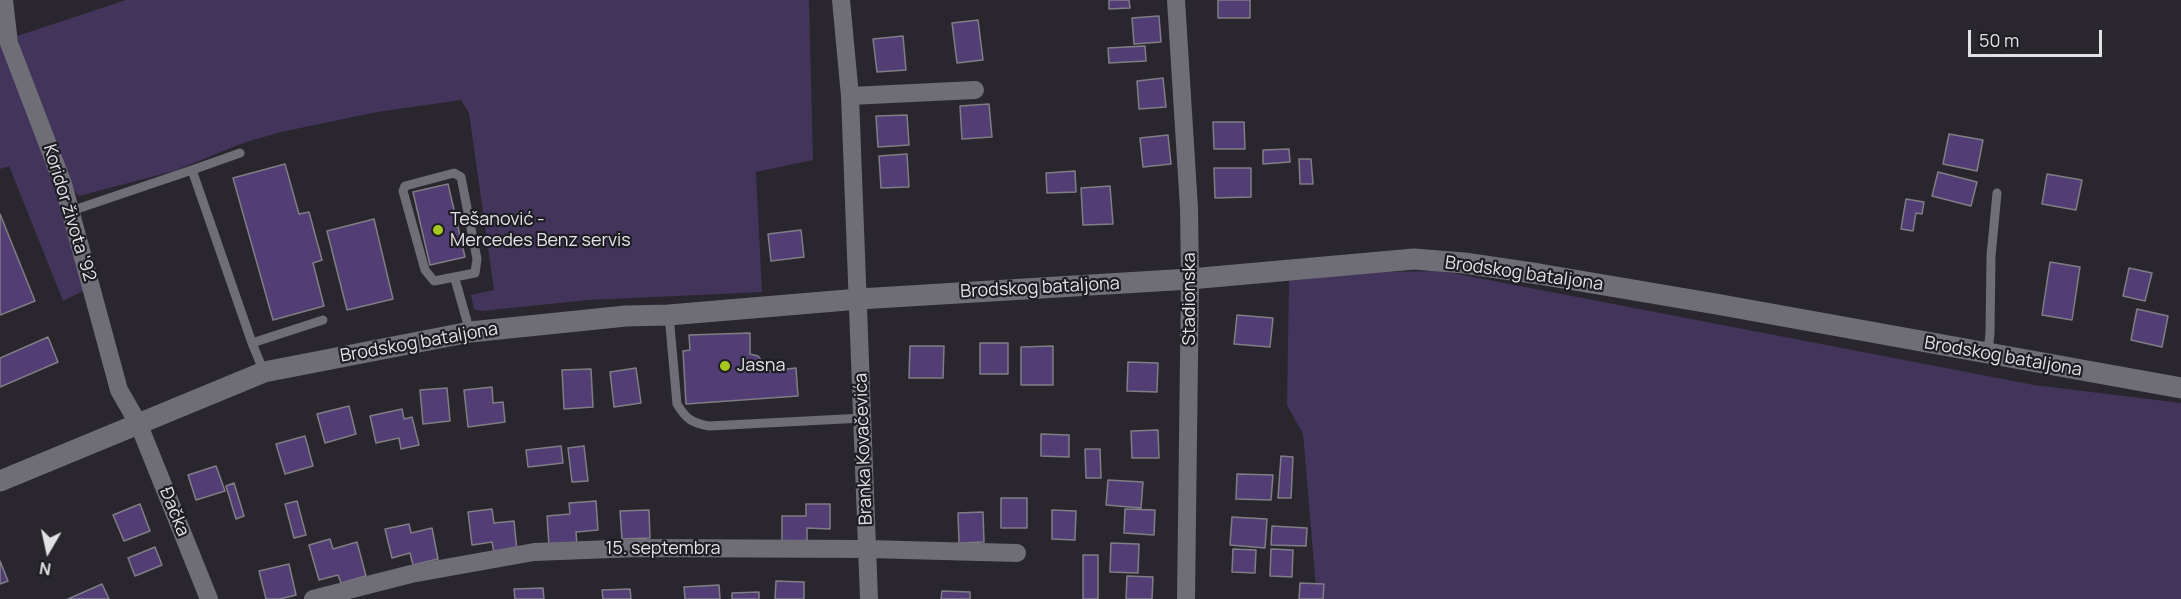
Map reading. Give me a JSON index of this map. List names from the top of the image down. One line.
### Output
{"streets":{"street":["Koridor života '92","Brodskog bataljona","Stadionska","Branka Kovačevića","Đačka","15. septembra"]},"crossings":[["Koridor života '92","Brodskog bataljona"],["Koridor života '92","Đačka"],["Brodskog bataljona","Stadionska"],["Brodskog bataljona","Branka Kovačevića"],["Brodskog bataljona","Đačka"],["Branka Kovačevića","15. septembra"]],"places":["Tešanović - Mercedes Benz servis","Jasna"],"scale_bar":"50 m","north":"bottom"}
